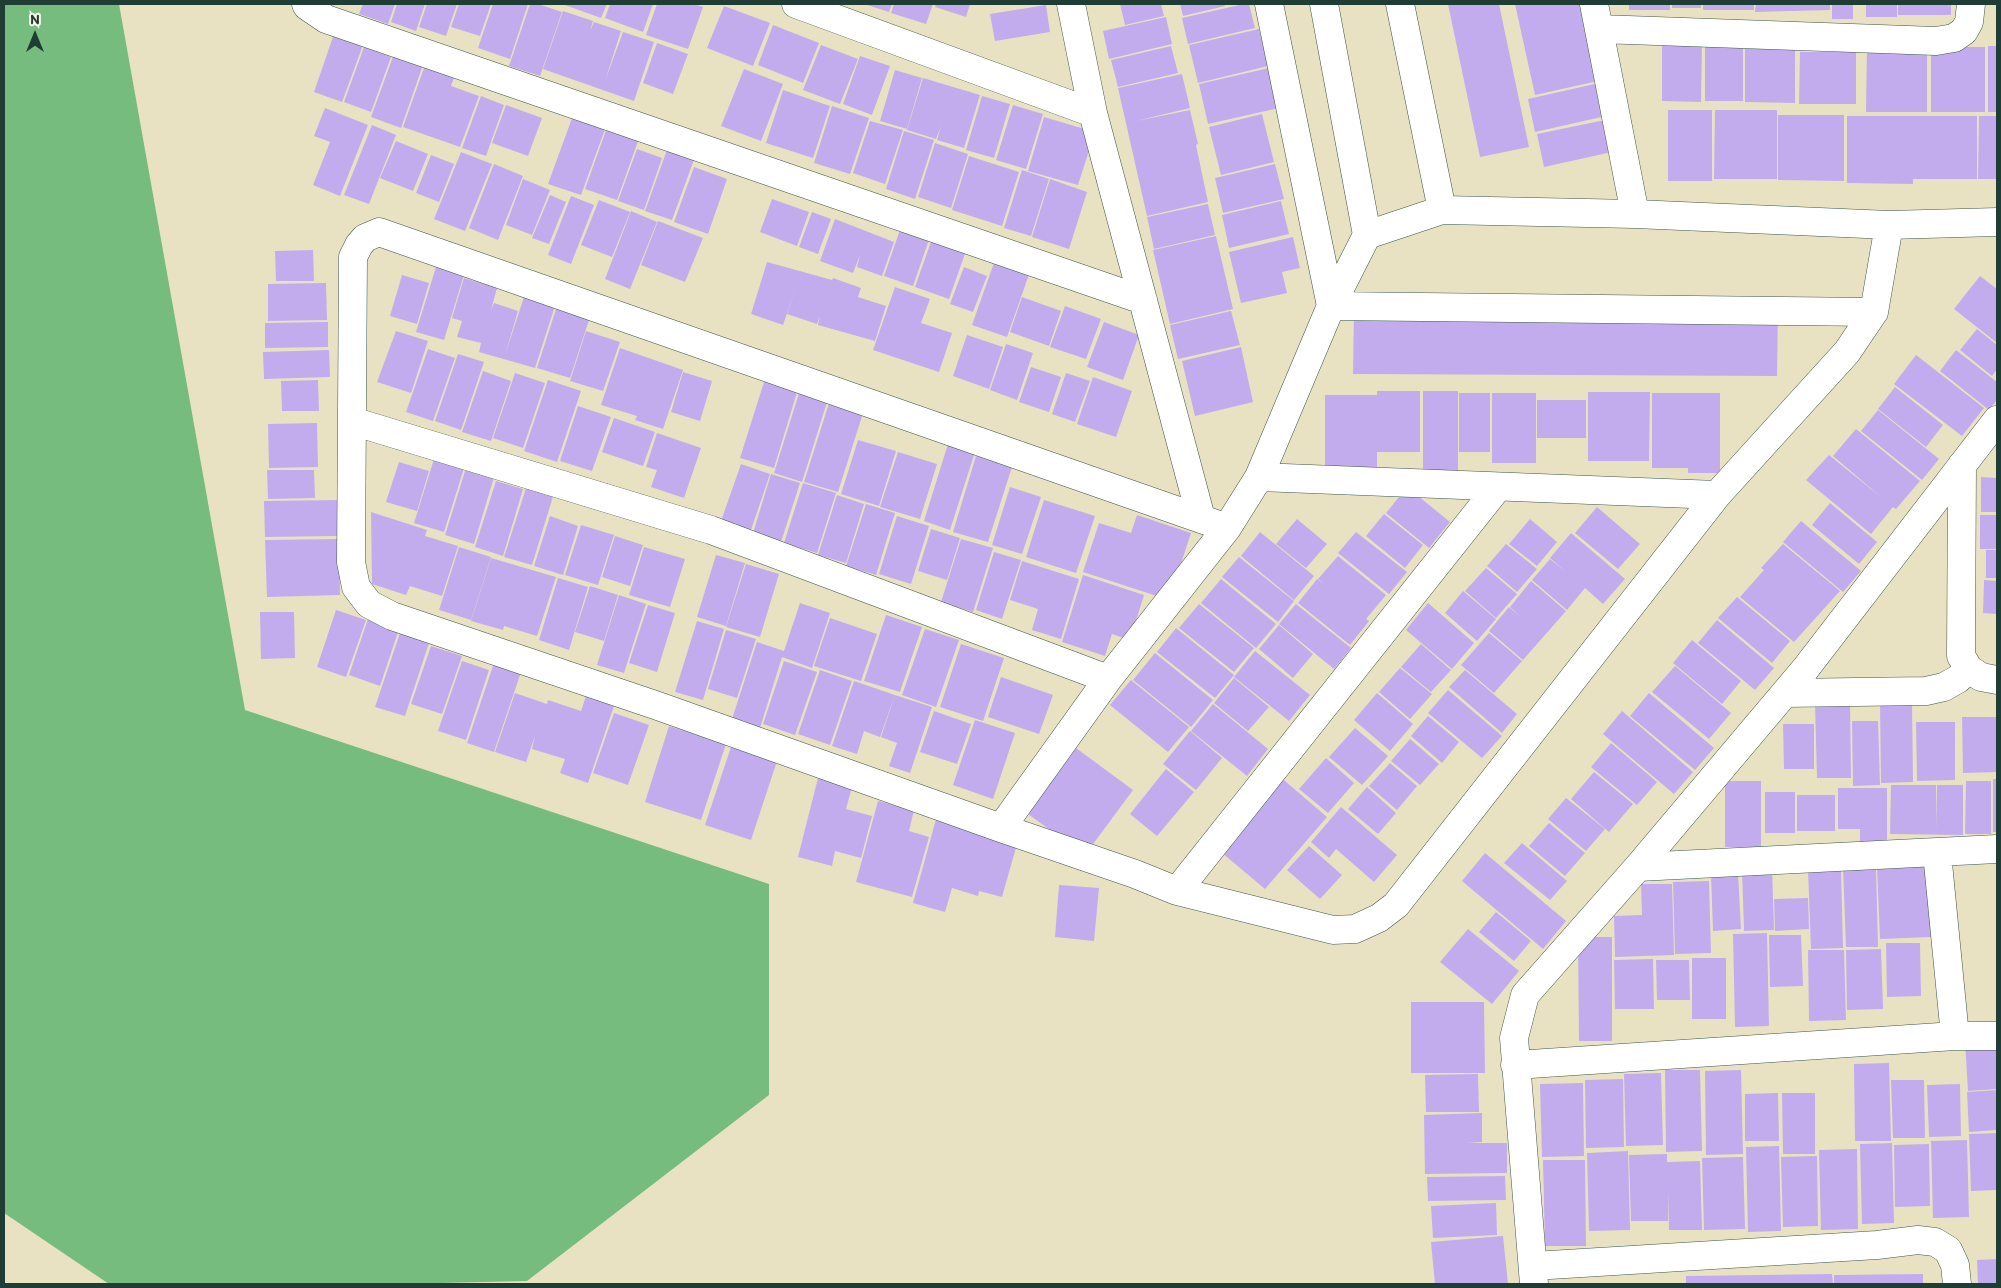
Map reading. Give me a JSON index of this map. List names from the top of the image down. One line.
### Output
{"north":"top"}
